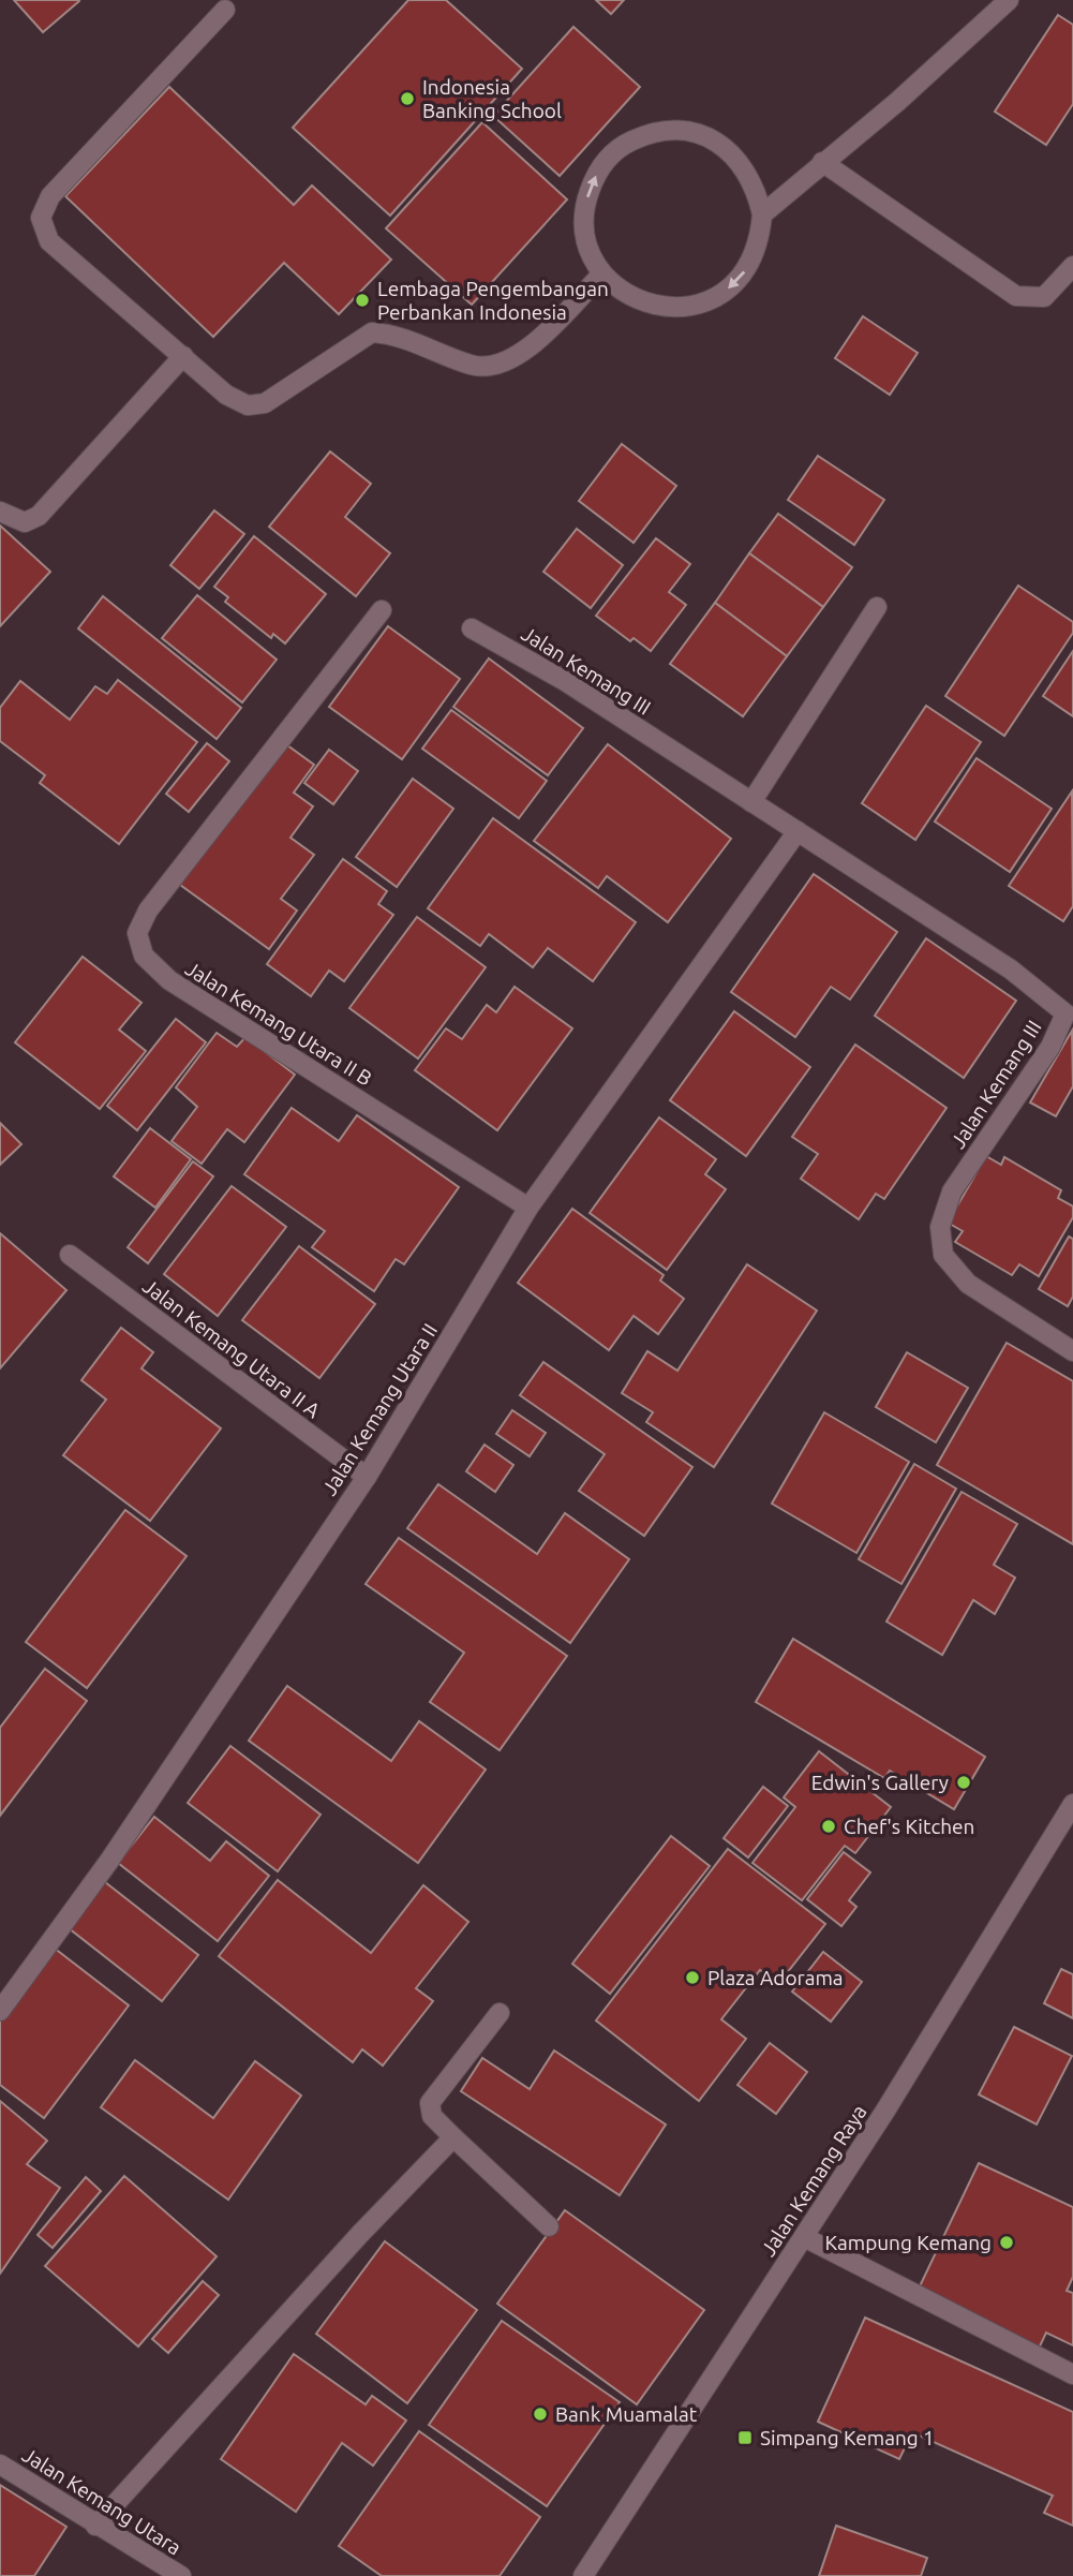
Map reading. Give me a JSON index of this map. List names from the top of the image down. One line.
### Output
{"streets":{"street":["Jalan Kemang III","Jalan Kemang Utara II B","Jalan Kemang Utara II A","Jalan Kemang Utara II","Jalan Kemang Raya","Jalan Kemang Utara"]},"crossings":[["Jalan Kemang III","Jalan Kemang Utara II"],["Jalan Kemang Utara II B","Jalan Kemang Utara II"],["Jalan Kemang Utara II A","Jalan Kemang Utara II"]],"places":{"other":["Indonesia Banking School","Lembaga Pengembangan Perbankan Indonesia","Edwin's Gallery","Chef's Kitchen","Plaza Adorama","Kampung Kemang","Bank Muamalat"],"transit":["Simpang Kemang 1"]}}
